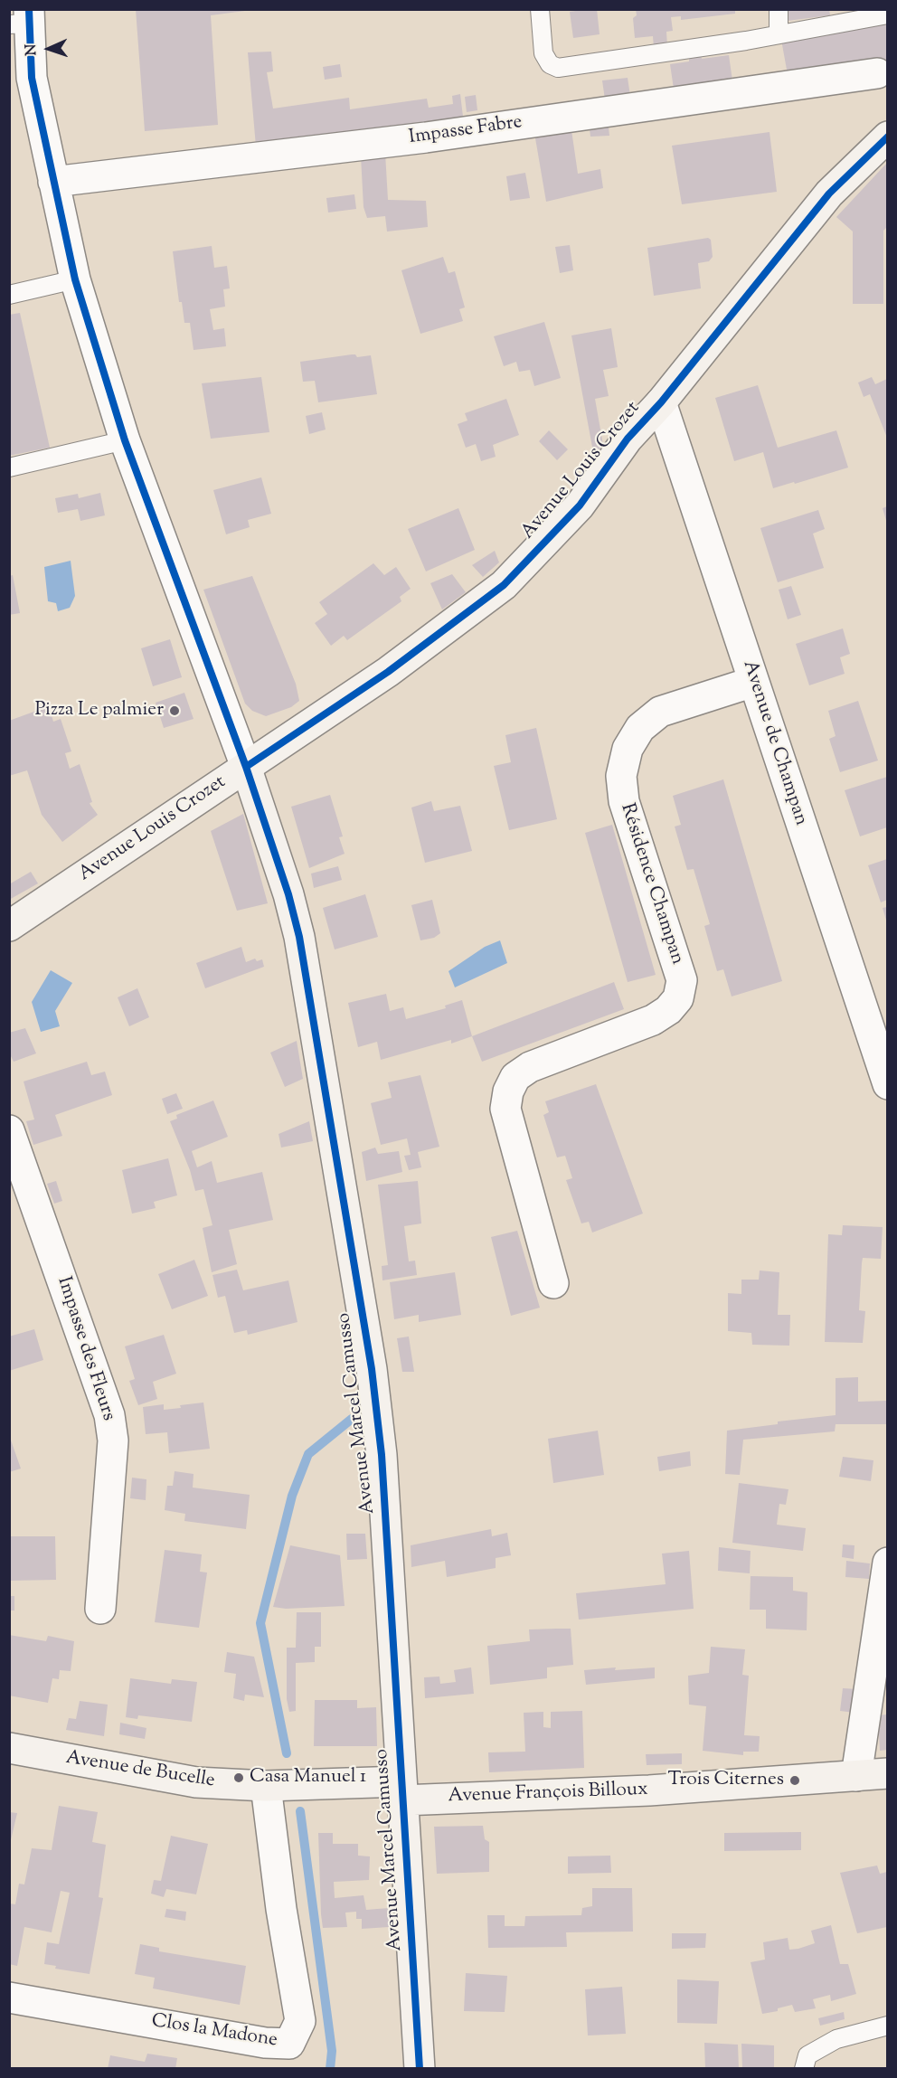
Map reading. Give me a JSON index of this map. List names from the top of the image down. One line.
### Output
{"streets":{"street":["Impasse Fabre","Avenue Louis Crozet","Avenue de Champan","Résidence Champan","Impasse des Fleurs","Avenue Marcel Camusso","Avenue de Bucelle","Avenue François Billoux","Clos la Madone"]},"crossings":[["Avenue Louis Crozet","Avenue de Champan"],["Avenue Louis Crozet","Avenue Marcel Camusso"],["Avenue de Champan","Résidence Champan"],["Avenue Marcel Camusso","Avenue de Bucelle"],["Avenue Marcel Camusso","Avenue François Billoux"],["Avenue de Bucelle","Avenue François Billoux"],["Avenue de Bucelle","Clos la Madone"]],"places":["Pizza Le palmier","Casa Manuel 1","Trois Citernes"],"north":"left"}
